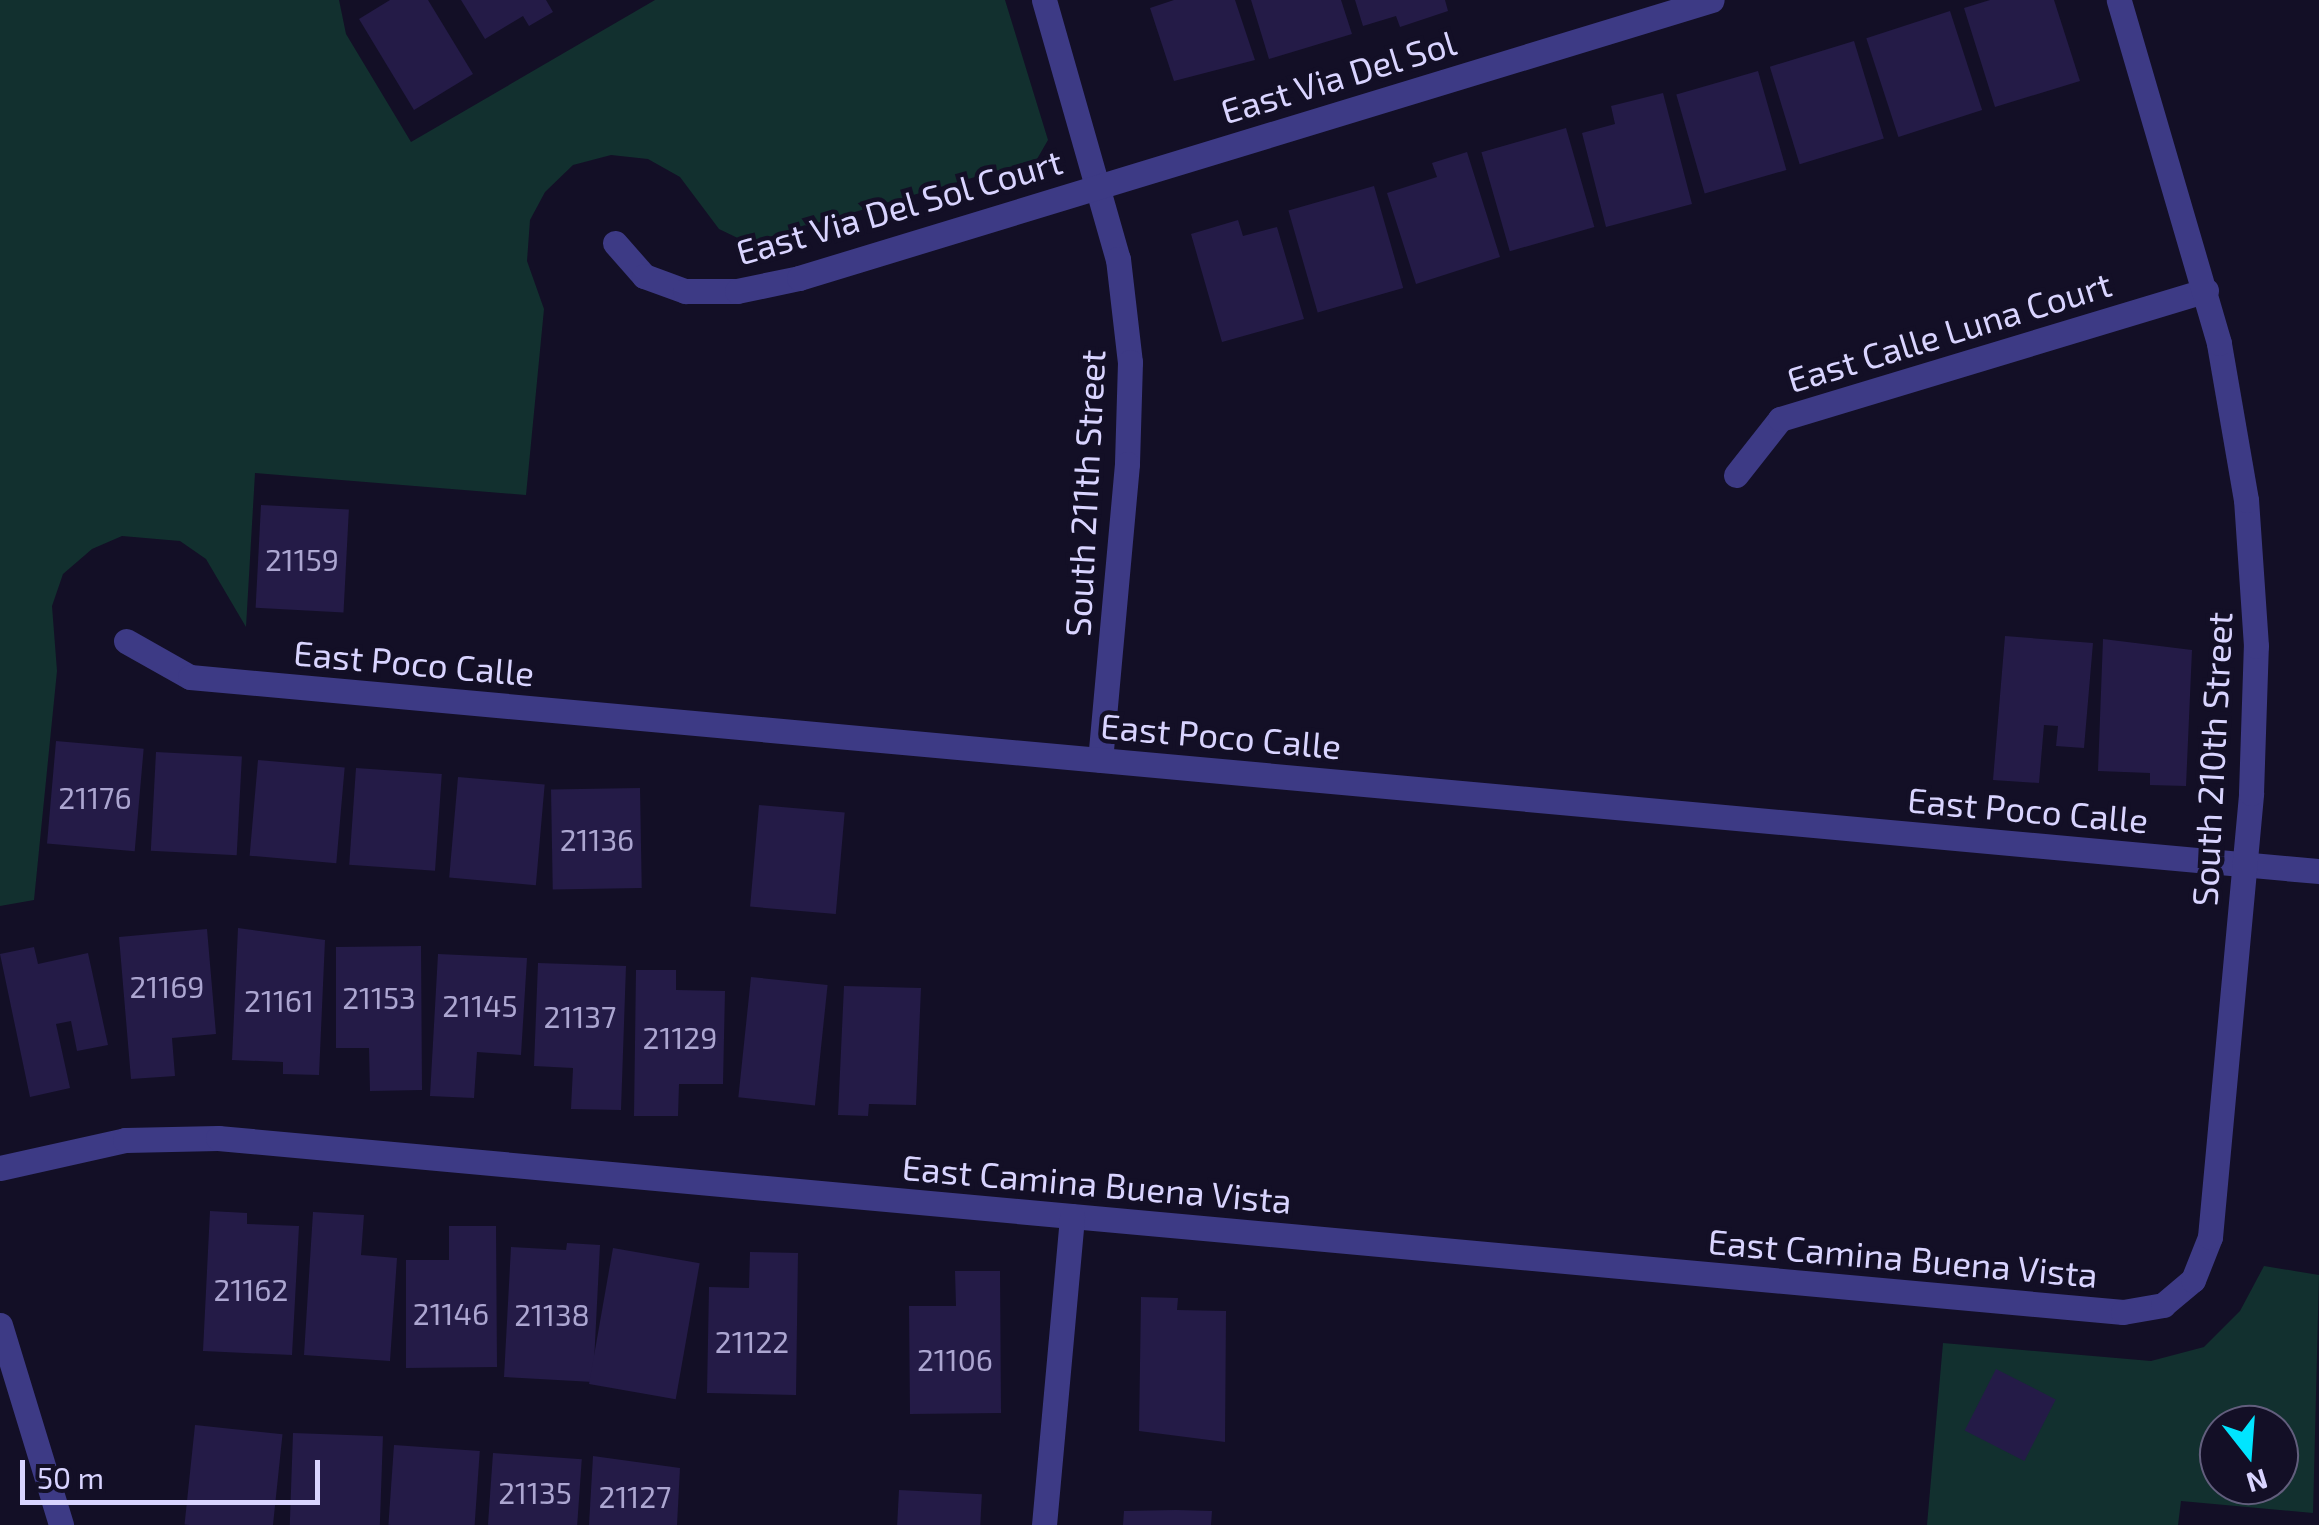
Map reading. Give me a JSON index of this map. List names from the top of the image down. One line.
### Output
{"streets":{"street":["East Via Del Sol","East Via Del Sol Court","East Calle Luna Court","South 211th Street","East Poco Calle","South 210th Street","East Camina Buena Vista"]},"crossings":[["East Via Del Sol","East Via Del Sol Court"],["East Via Del Sol","South 211th Street"],["East Via Del Sol Court","South 211th Street"],["East Calle Luna Court","South 210th Street"],["South 211th Street","East Poco Calle"],["East Poco Calle","South 210th Street"],["South 210th Street","East Camina Buena Vista"]],"house_numbers":["21159","21176","21136","21169","21153","21161","21145","21137","21129","21162","21146","21138","21122","21106","21135","21127"],"scale_bar":"50 m","north":"bottom"}
